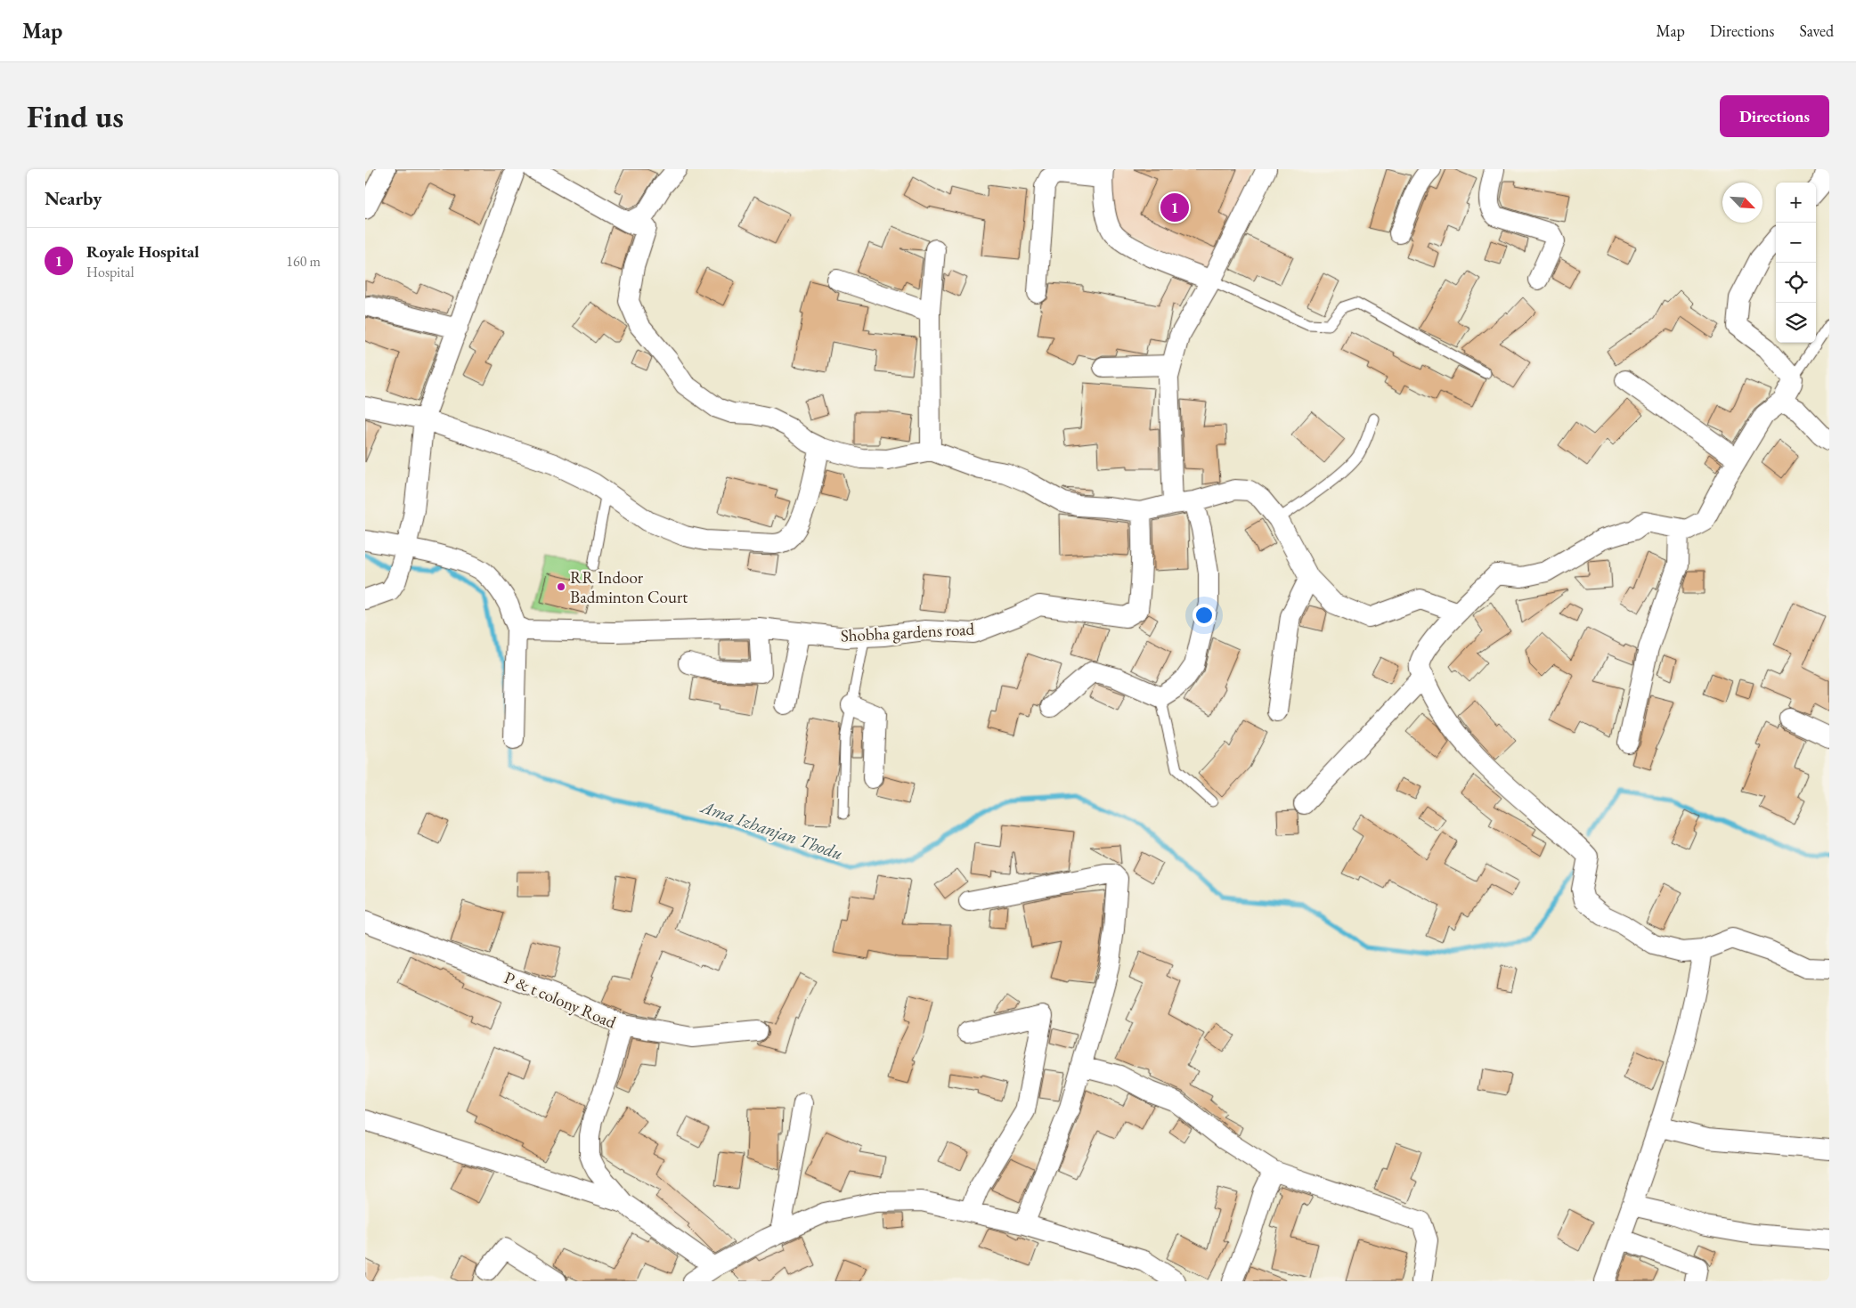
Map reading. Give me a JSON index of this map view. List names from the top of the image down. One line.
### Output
{"streets":{"street":["Shobha gardens road","P & t colony Road"]},"water":["Ama Izhanjan Thodu"],"places":["RR Indoor Badminton Court"],"north":"bottom right","page":{"header":"Map","nav":["Map","Directions","Saved"],"buttons":"Directions","title":"Find us","heading":"Nearby","map_buttons":["+","−"],"pins":"1","list":[{"mark":"1","name":"Royale Hospital","note":"Hospital","value":"160 m"}]}}
